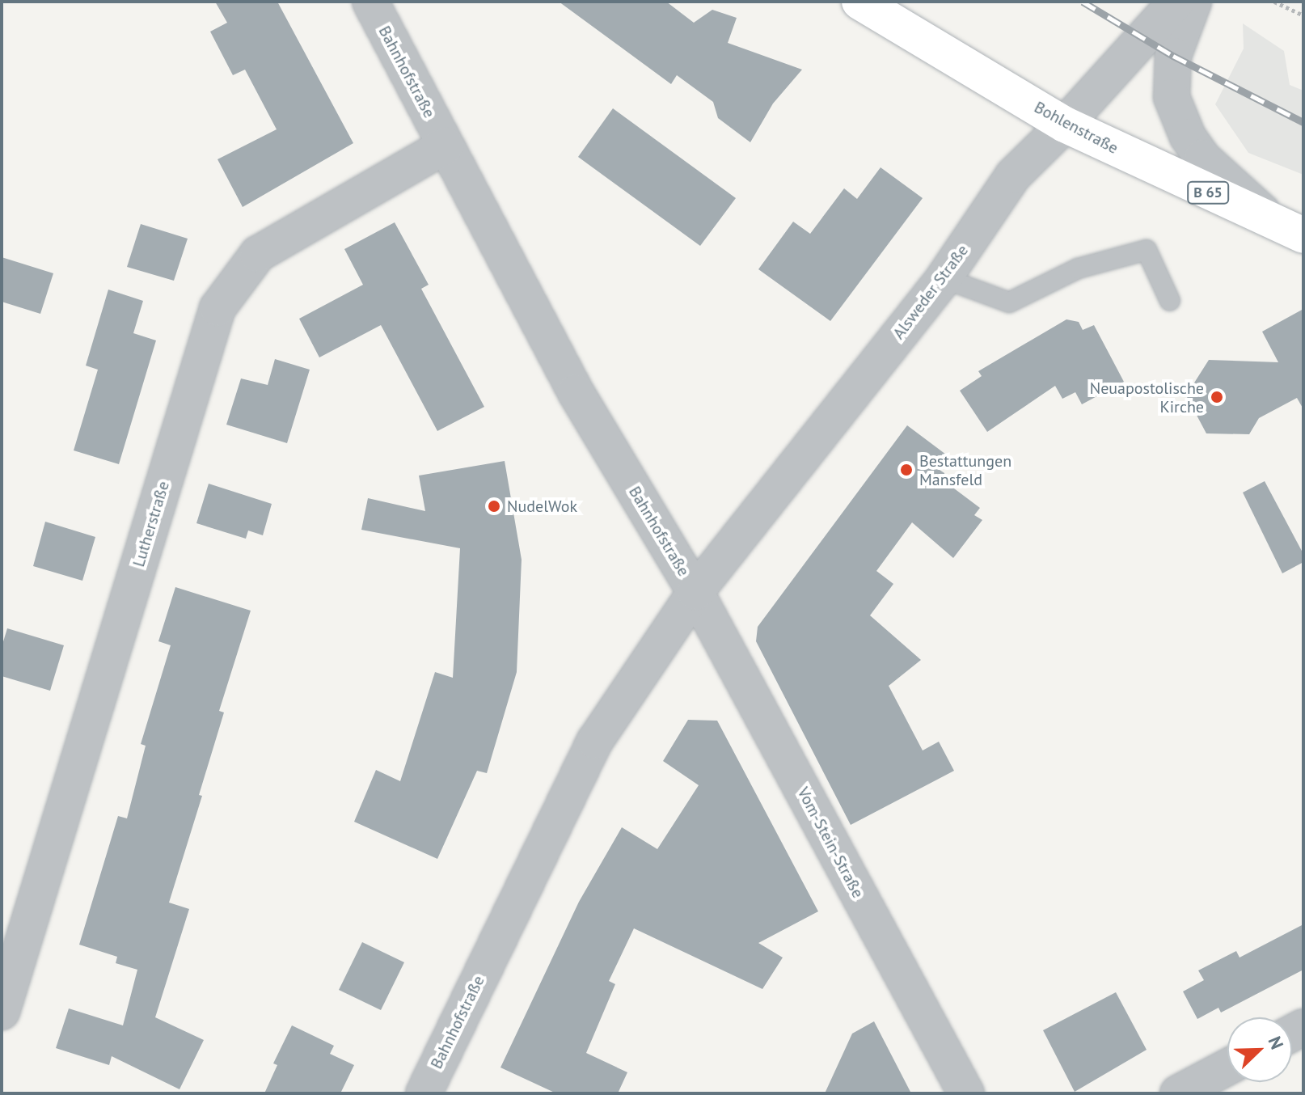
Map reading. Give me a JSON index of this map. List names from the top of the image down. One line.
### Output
{"streets":{"main road":["Bohlenstraße","B 65"],"street":["Bahnhofstraße","Alsweder Straße","Lutherstraße","Vom-Stein-Straße"]},"crossings":[["Bahnhofstraße","Alsweder Straße"],["Bahnhofstraße","Lutherstraße"],["Bahnhofstraße","Vom-Stein-Straße"],["Bohlenstraße","Alsweder Straße"],["Alsweder Straße","Vom-Stein-Straße"]],"places":["Neuapostolische Kirche","Bestattungen Mansfeld","NudelWok"],"north":"top right"}
